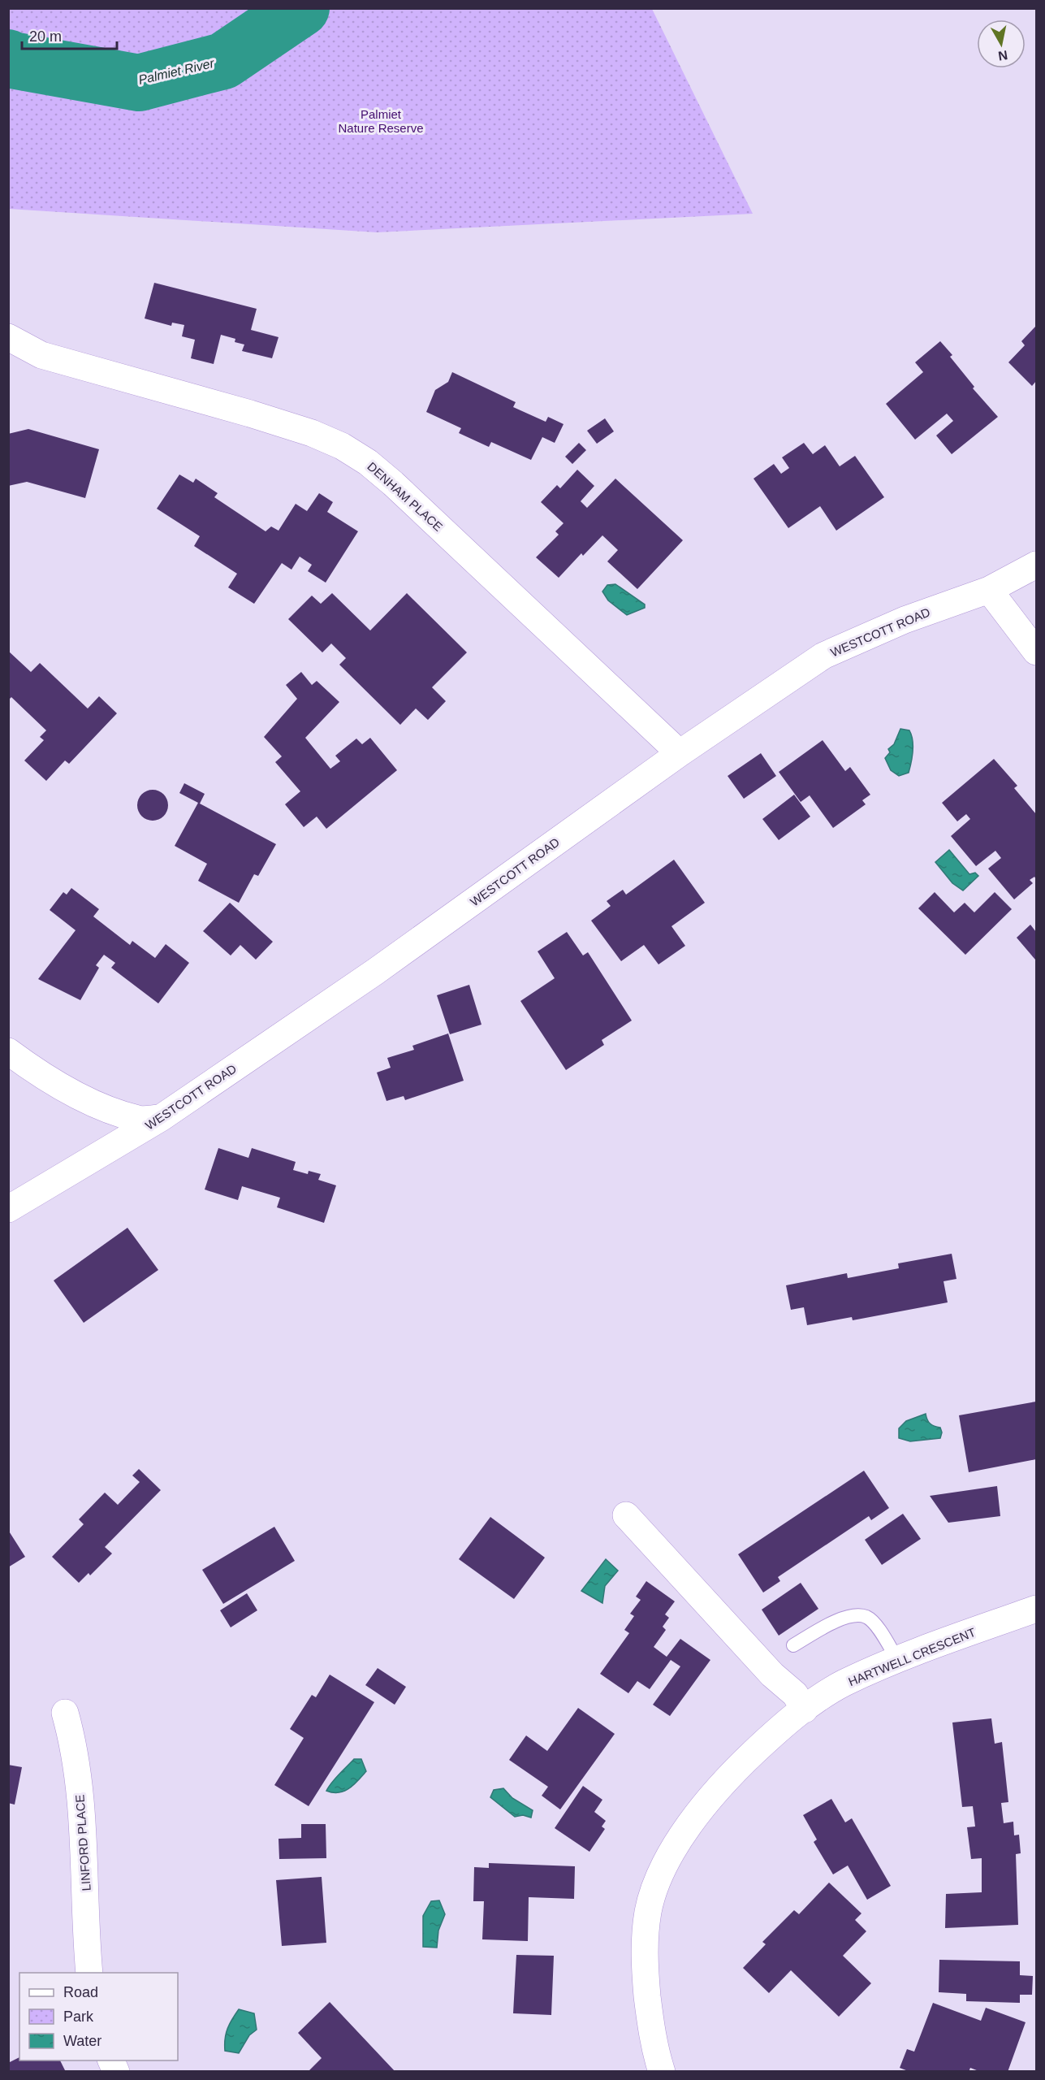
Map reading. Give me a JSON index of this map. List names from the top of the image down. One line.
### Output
{"streets":{"street":["DENHAM PLACE","WESTCOTT ROAD","HARTWELL CRESCENT","LINFORD PLACE"]},"crossings":[["DENHAM PLACE","WESTCOTT ROAD"]],"water":["Palmiet River"],"parks":["Palmiet Nature Reserve"],"legend":["Road","Park","Water"],"scale_bar":"20 m","north":"bottom"}
